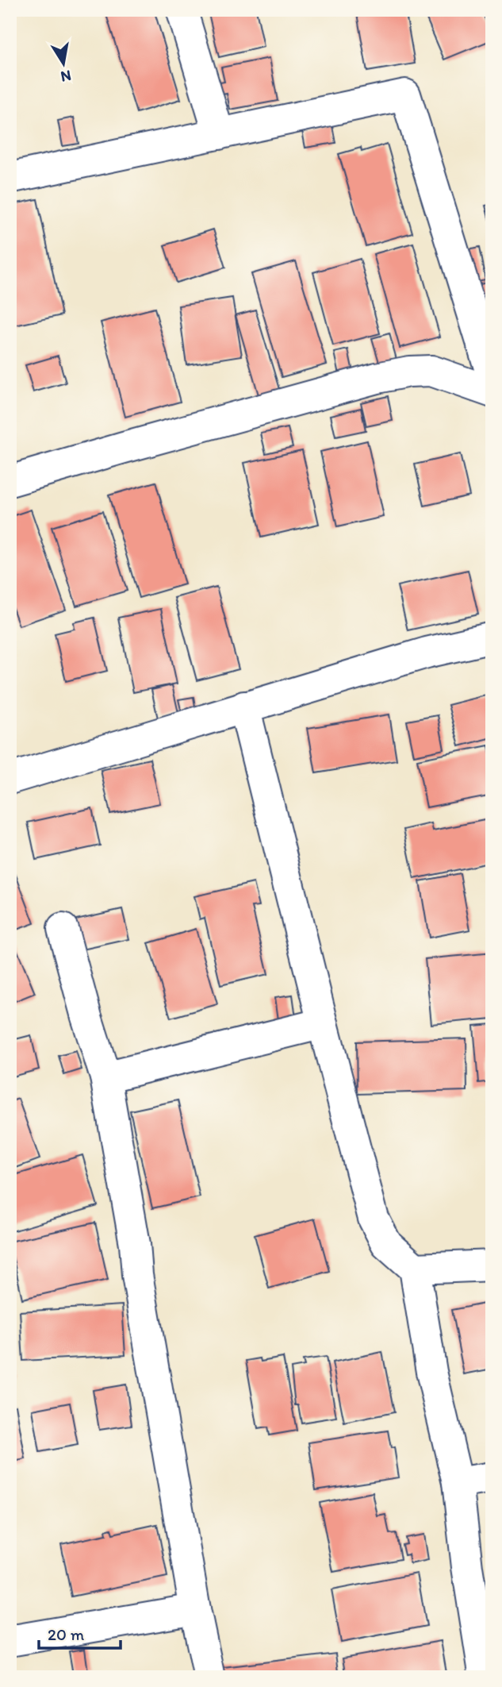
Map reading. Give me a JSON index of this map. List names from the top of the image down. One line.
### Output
{"scale_bar":"20 m","north":"bottom"}
